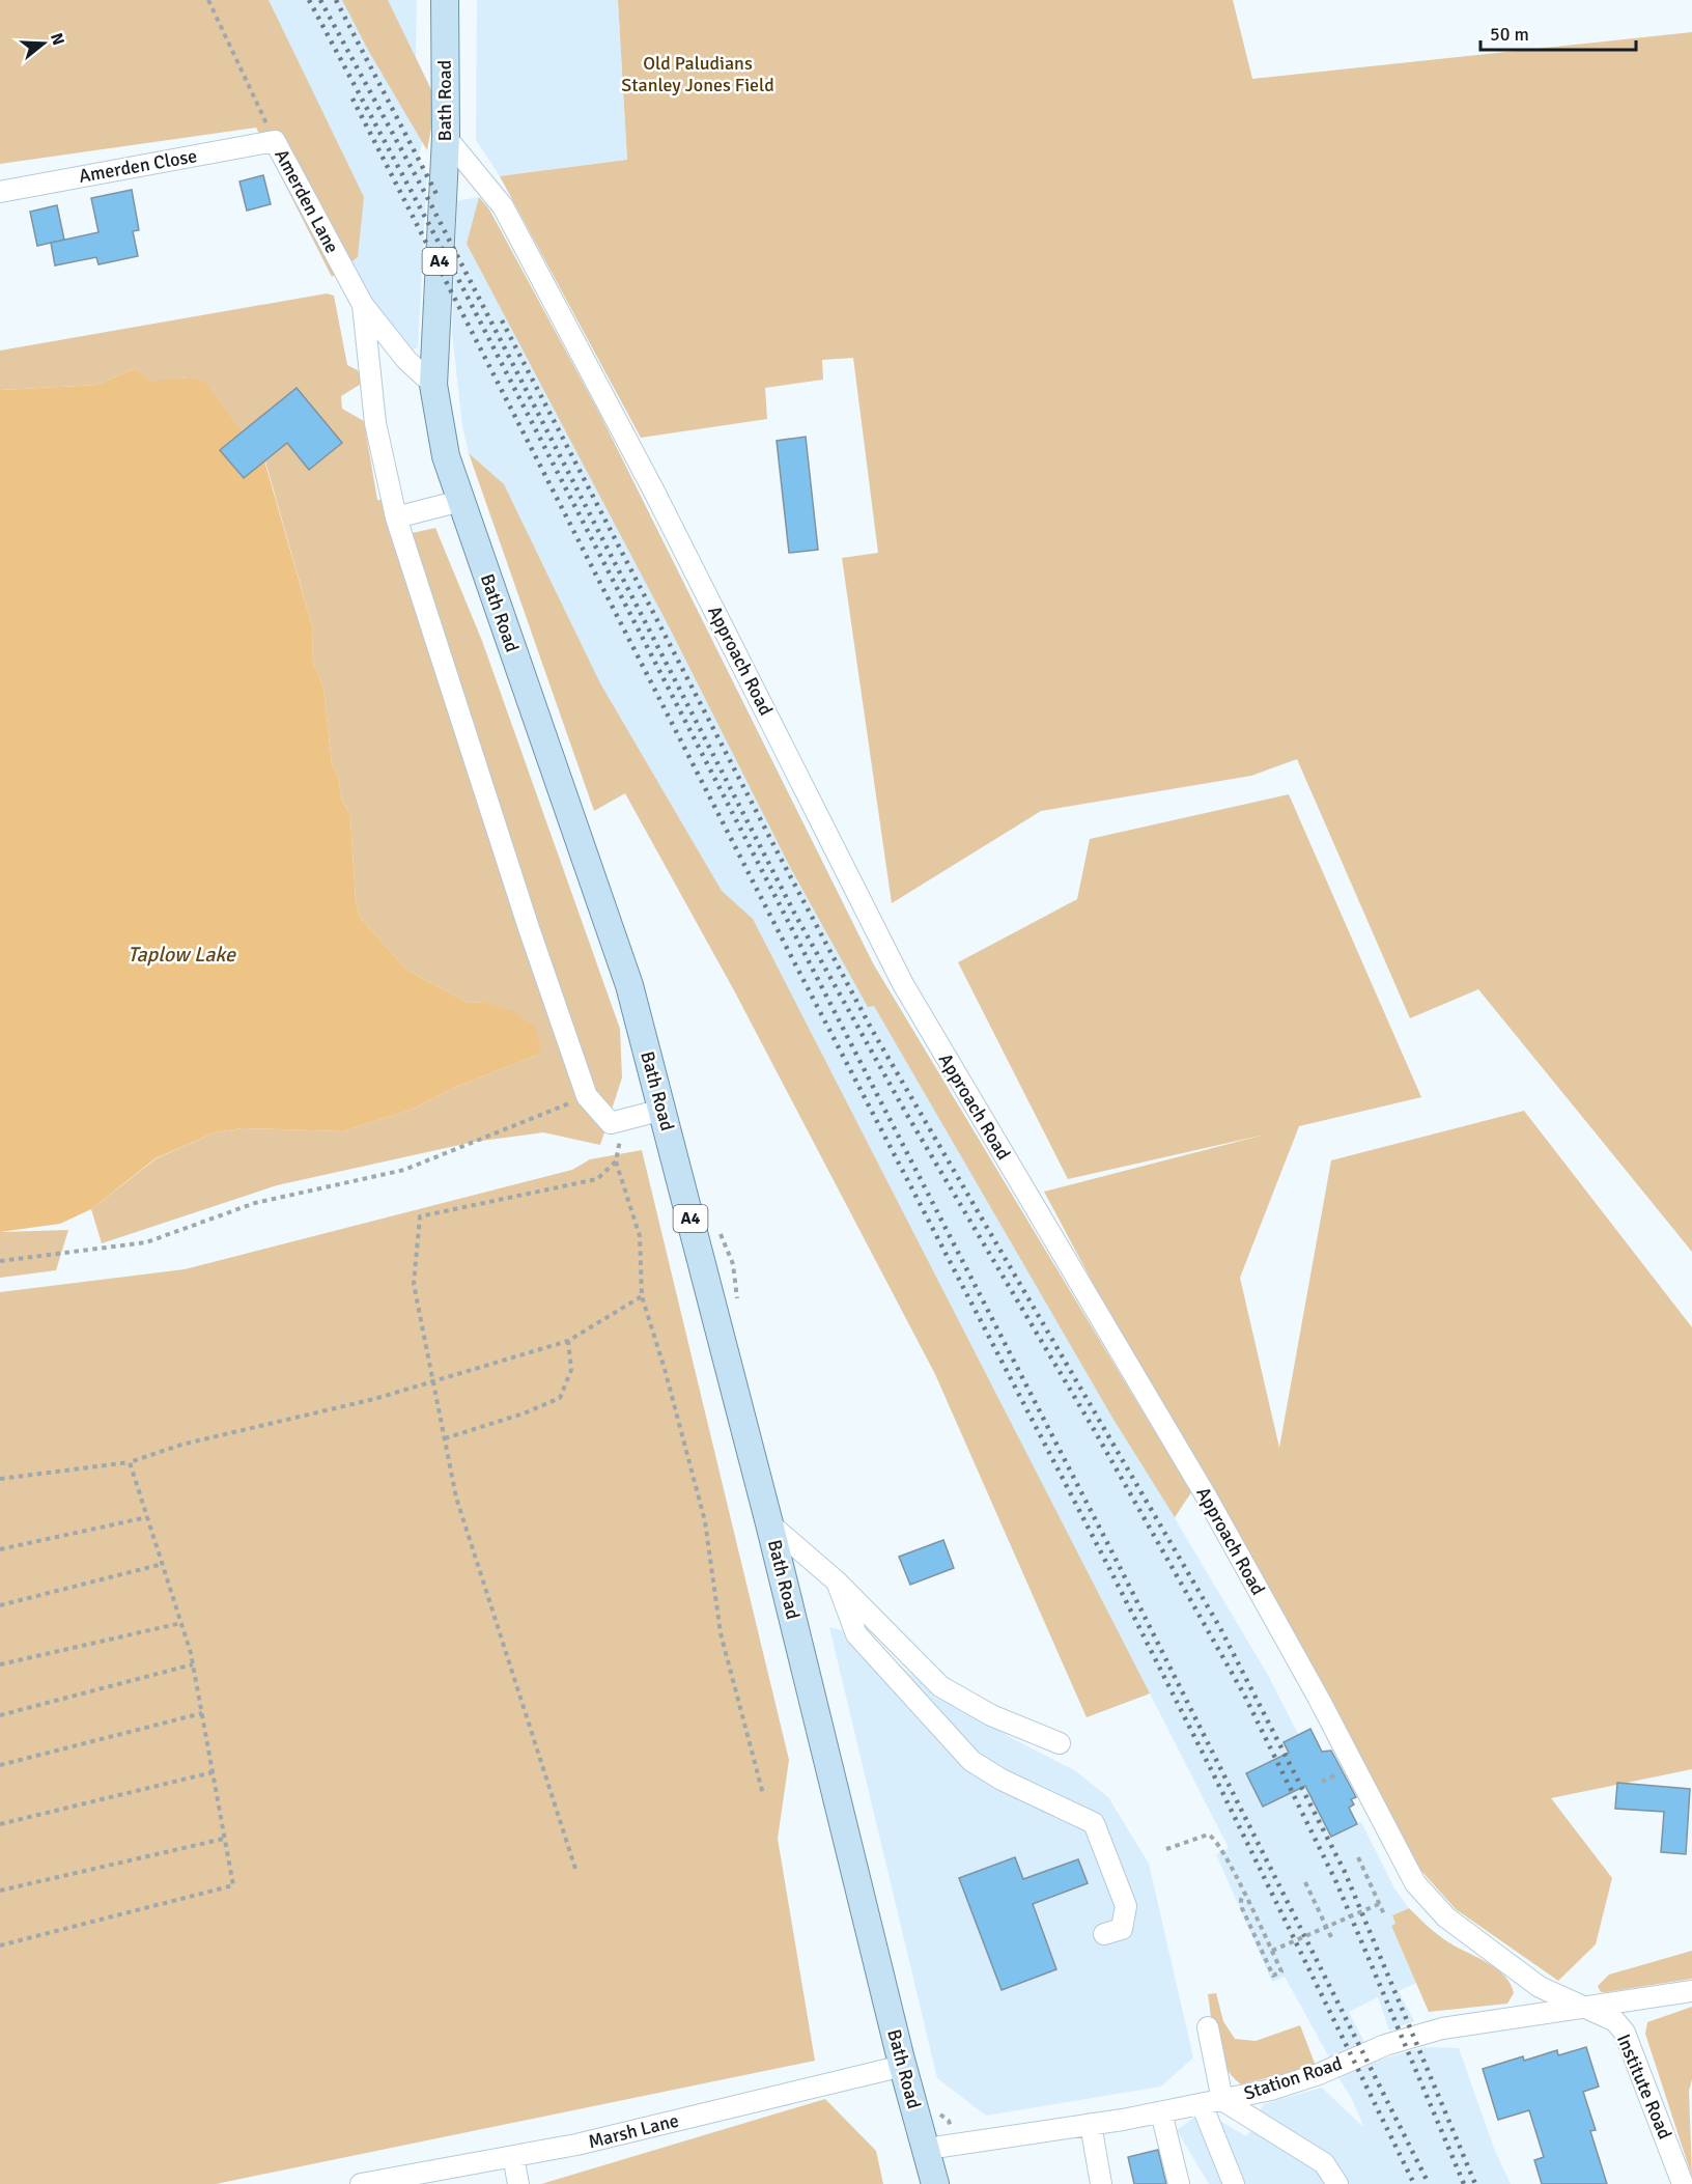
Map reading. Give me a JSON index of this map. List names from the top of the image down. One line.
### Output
{"streets":{"main road":["Bath Road","A4"],"street":["Amerden Close","Amerden Lane","Approach Road","Station Road","Institute Road","Marsh Lane"]},"crossings":[["Bath Road","Amerden Lane"],["Bath Road","Approach Road"],["Bath Road","Station Road"],["Bath Road","Marsh Lane"],["Amerden Close","Amerden Lane"],["Approach Road","Station Road"],["Approach Road","Institute Road"],["Station Road","Institute Road"]],"water":["Taplow Lake"],"parks":["Old Paludians Stanley Jones Field"],"scale_bar":"50 m","north":"right"}
